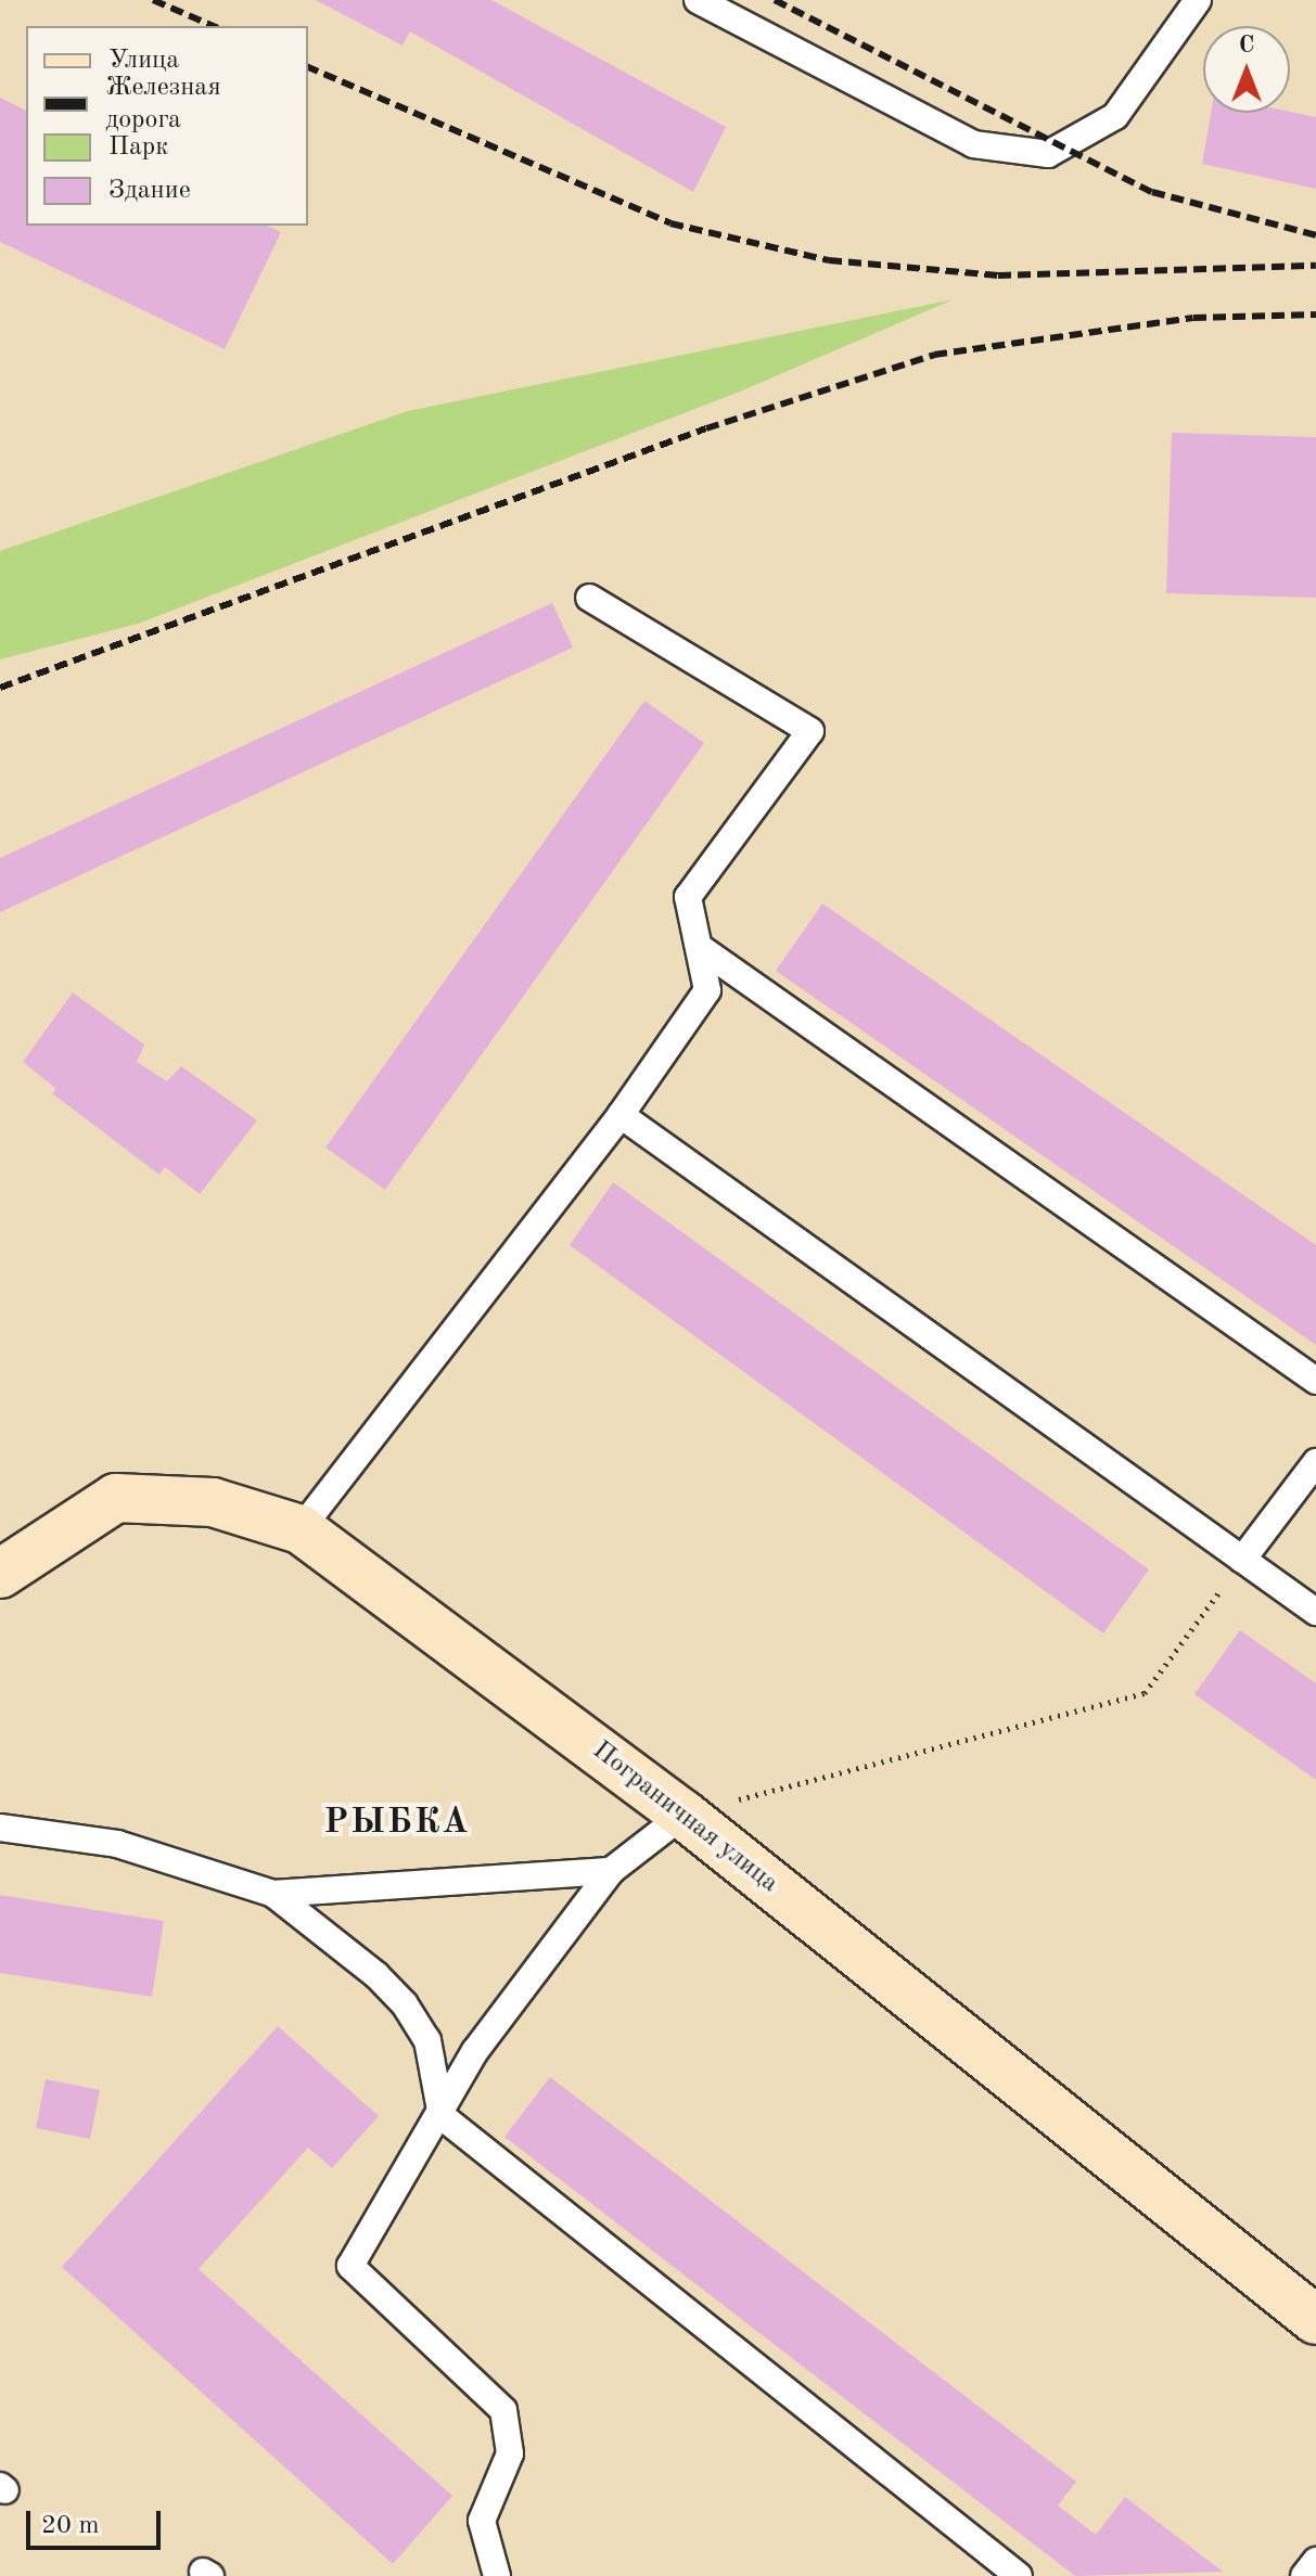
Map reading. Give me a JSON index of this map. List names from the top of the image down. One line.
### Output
{"streets":{"main road":["Пограничная улица"]},"districts":["РЫБКА"],"legend":["Улица","Железная дорога","Парк","Здание"],"scale_bar":"20 m","north":"top"}
